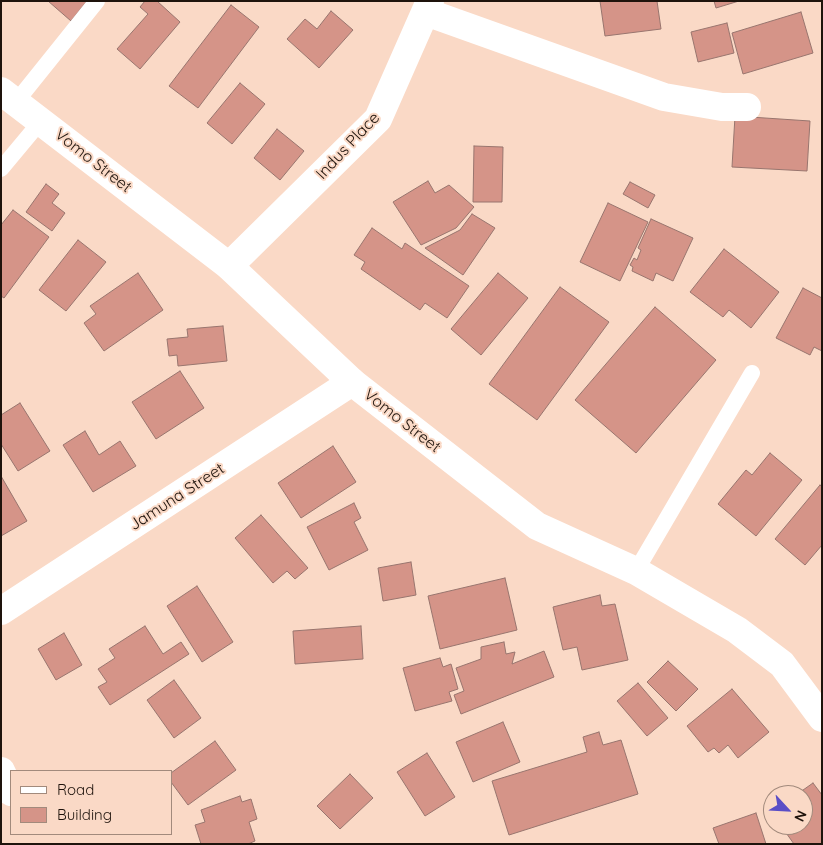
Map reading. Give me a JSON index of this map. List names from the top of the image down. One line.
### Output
{"streets":{"street":["Indus Place","Vomo Street","Jamuna Street"]},"crossings":[["Indus Place","Vomo Street"],["Vomo Street","Jamuna Street"]],"legend":["Road","Building"],"north":"bottom right"}
